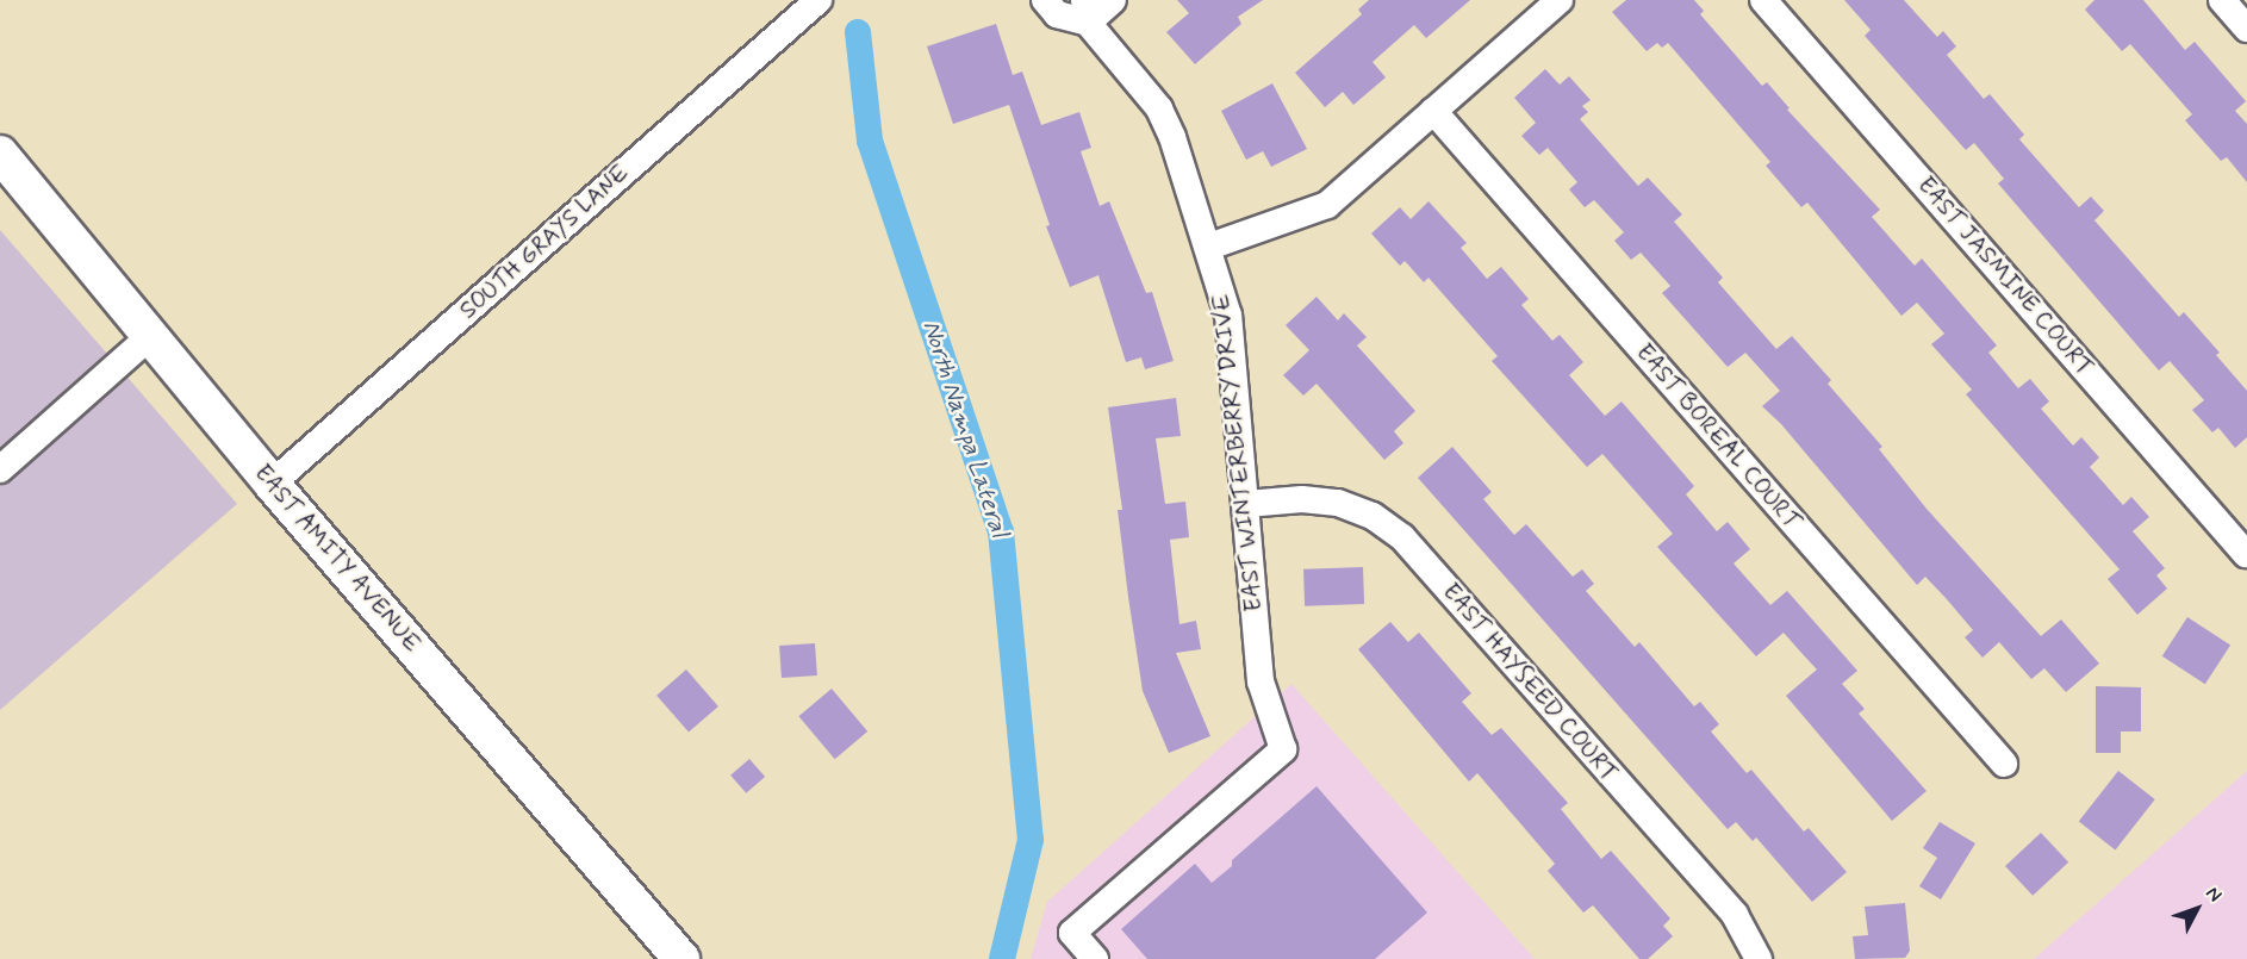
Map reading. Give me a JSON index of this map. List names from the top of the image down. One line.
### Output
{"streets":{"main road":["EAST AMITY AVENUE"],"street":["SOUTH GRAYS LANE","EAST JASMINE COURT","EAST BOREAL COURT","EAST WINTERBERRY DRIVE","EAST HAYSEED COURT"]},"crossings":[["SOUTH GRAYS LANE","EAST AMITY AVENUE"],["EAST WINTERBERRY DRIVE","EAST HAYSEED COURT"]],"water":["North Nampa Lateral"],"north":"top right"}
